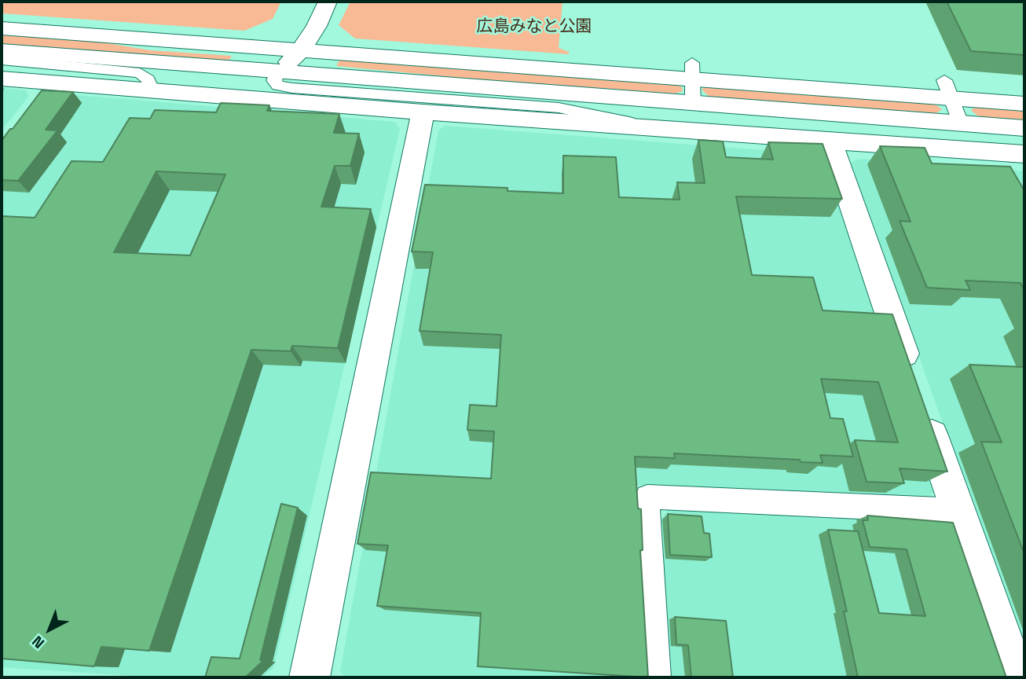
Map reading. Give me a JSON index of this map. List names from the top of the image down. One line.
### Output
{"parks":["広島みなと公園"],"north":"bottom left"}
